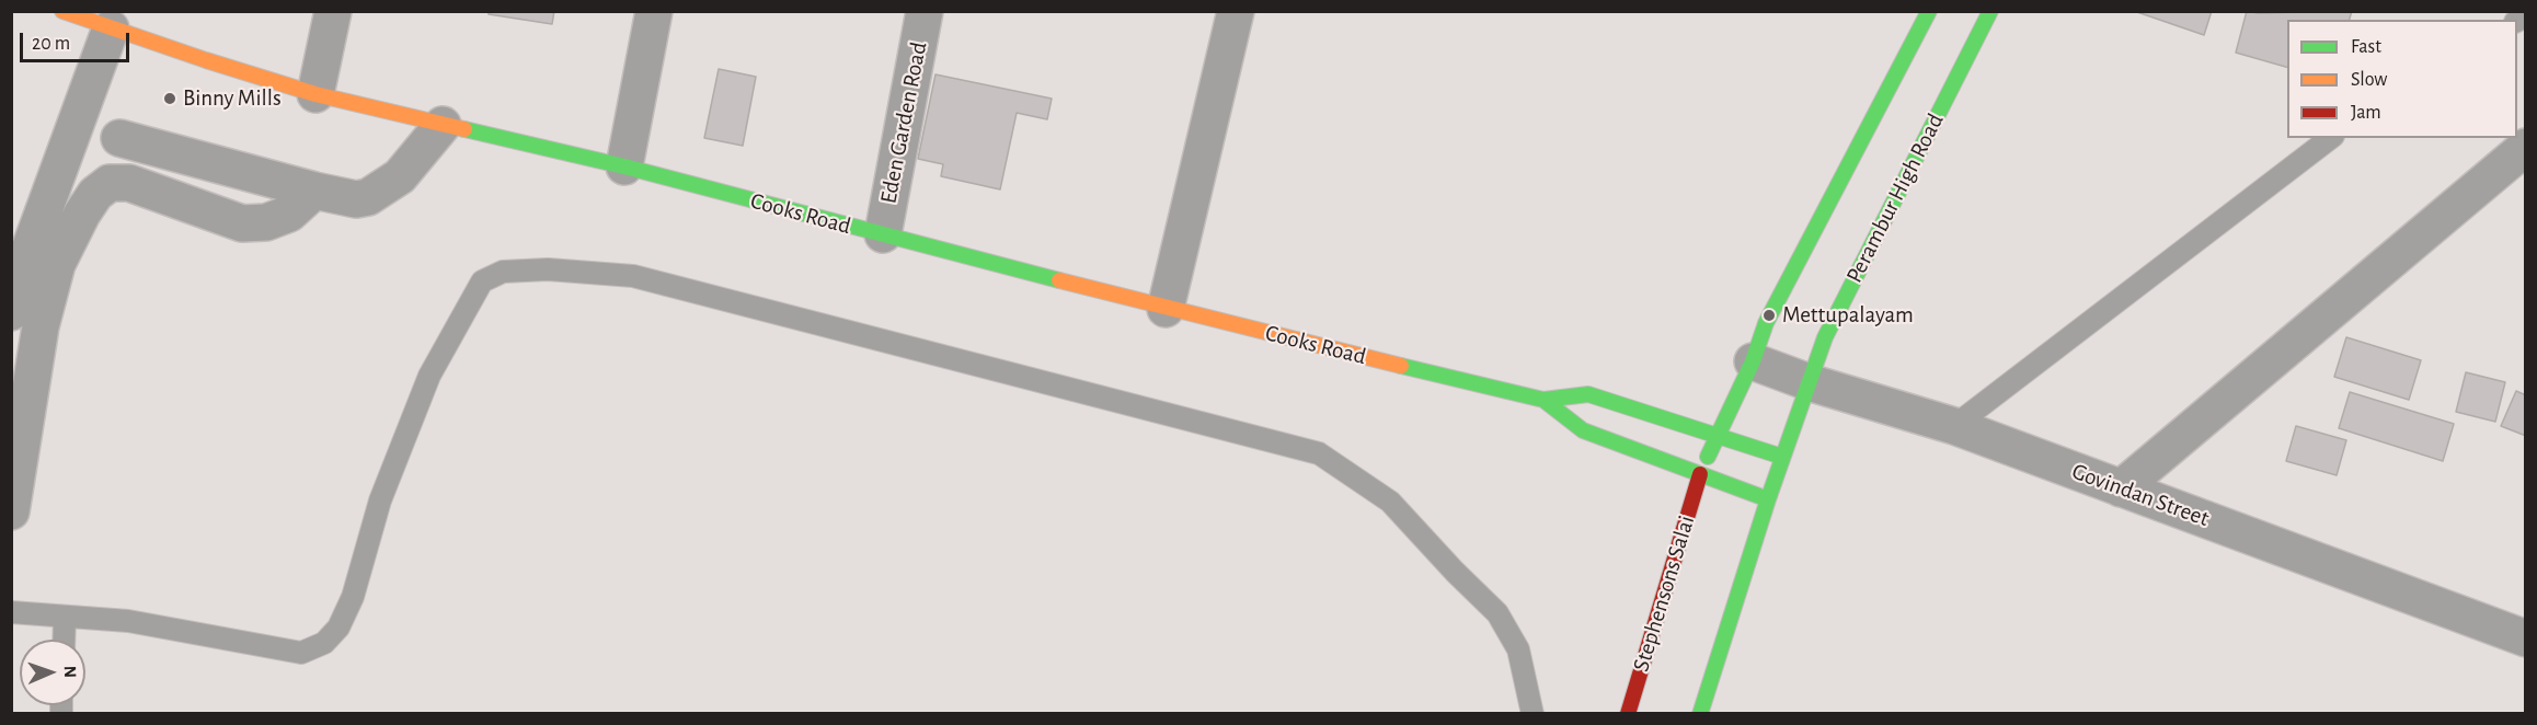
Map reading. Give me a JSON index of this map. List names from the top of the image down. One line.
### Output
{"streets":{"main road":["Perambur High Road","Cooks Road","Stephensons Salai"],"street":["Eden Garden Road","Govindan Street"]},"crossings":[["Eden Garden Road","Cooks Road"],["Perambur High Road","Cooks Road"],["Perambur High Road","Govindan Street"],["Cooks Road","Stephensons Salai"]],"places":["Binny Mills","Mettupalayam"],"legend":["Fast","Slow","Jam"],"scale_bar":"20 m","north":"right"}
